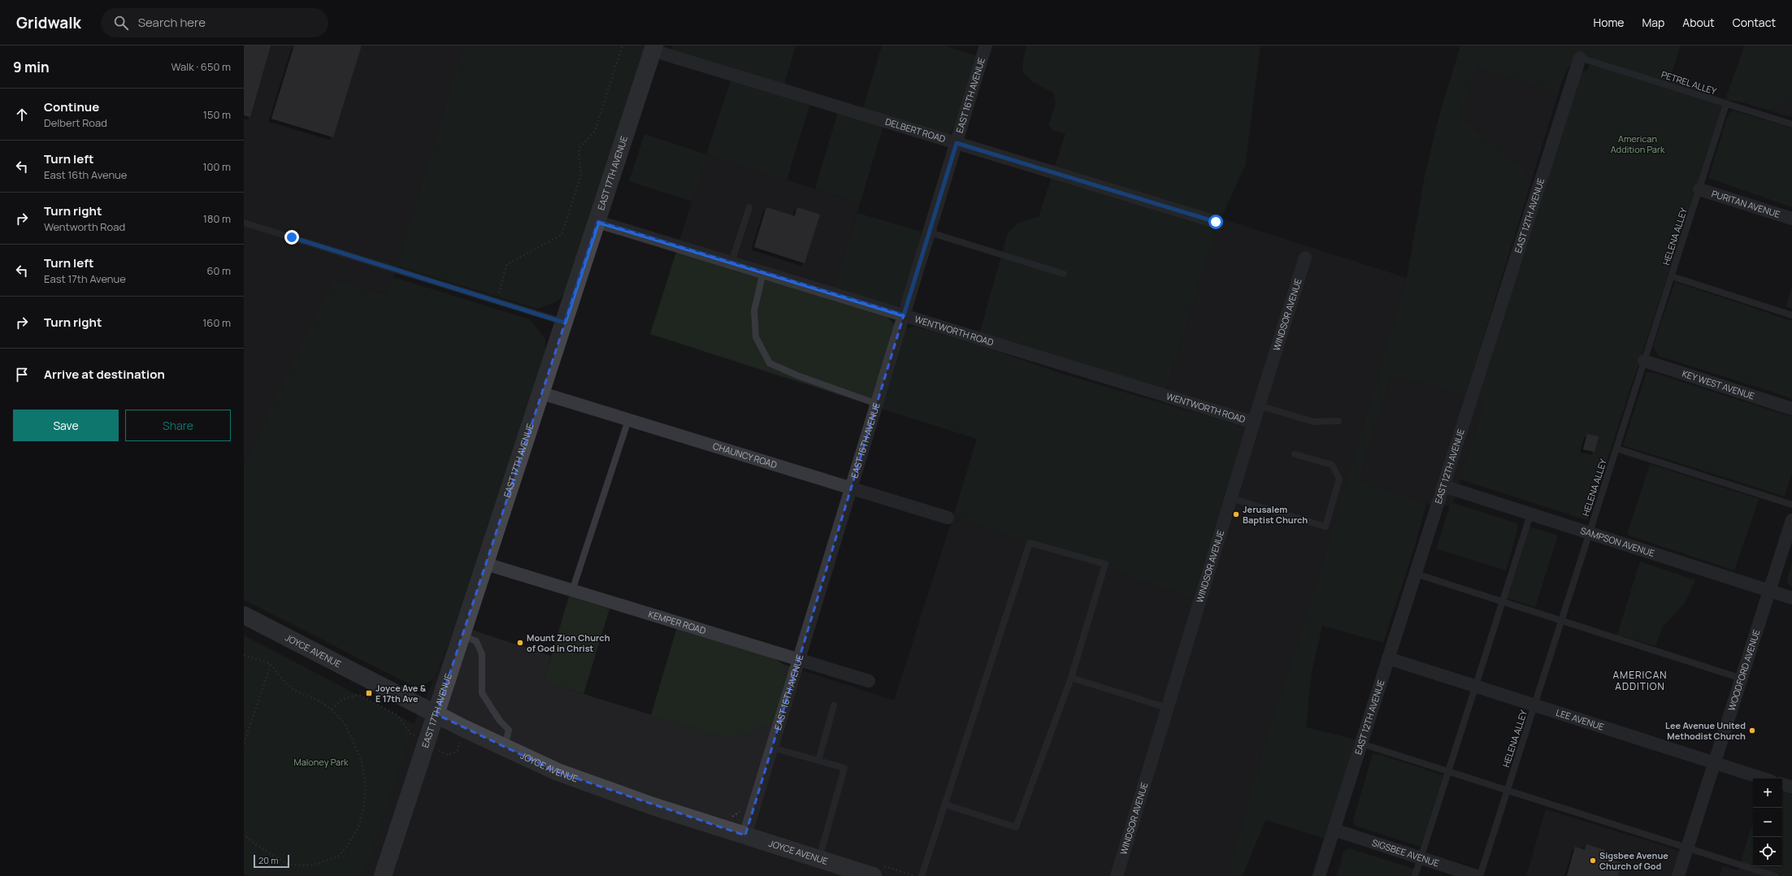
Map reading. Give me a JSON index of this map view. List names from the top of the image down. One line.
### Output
{"streets":{"street":["EAST 16TH AVENUE","DELBERT ROAD","EAST 17TH AVENUE","PURITAN AVENUE","EAST 12TH AVENUE","WINDSOR AVENUE","WENTWORTH ROAD","KEY WEST AVENUE","CHAUNCY ROAD","SAMPSON AVENUE","KEMPER ROAD","JOYCE AVENUE","WOODFORD AVENUE","LEE AVENUE","SIGSBEE AVENUE"],"lane":["PETREL ALLEY","HELENA ALLEY"]},"crossings":[["PETREL ALLEY","EAST 12TH AVENUE"],["PETREL ALLEY","HELENA ALLEY"],["EAST 16TH AVENUE","DELBERT ROAD"],["EAST 16TH AVENUE","WENTWORTH ROAD"],["EAST 16TH AVENUE","CHAUNCY ROAD"],["EAST 16TH AVENUE","KEMPER ROAD"],["EAST 16TH AVENUE","JOYCE AVENUE"],["DELBERT ROAD","EAST 17TH AVENUE"],["EAST 17TH AVENUE","WENTWORTH ROAD"],["EAST 17TH AVENUE","CHAUNCY ROAD"],["EAST 17TH AVENUE","KEMPER ROAD"],["EAST 17TH AVENUE","JOYCE AVENUE"],["PURITAN AVENUE","HELENA ALLEY"],["EAST 12TH AVENUE","SAMPSON AVENUE"],["EAST 12TH AVENUE","LEE AVENUE"],["EAST 12TH AVENUE","SIGSBEE AVENUE"],["HELENA ALLEY","KEY WEST AVENUE"],["HELENA ALLEY","SAMPSON AVENUE"],["HELENA ALLEY","LEE AVENUE"],["WINDSOR AVENUE","WENTWORTH ROAD"],["SAMPSON AVENUE","WOODFORD AVENUE"],["WOODFORD AVENUE","LEE AVENUE"]],"districts":["AMERICAN ADDITION"],"parks":["American Addition Park","Maloney Park"],"places":{"other":["Jerusalem Baptist Church","Mount Zion Church of God in Christ","Lee Avenue United Methodist Church","Sigsbee Avenue Church of God"],"transit":["Joyce Ave & E 17th Ave"]},"scale_bar":"20 m","page":{"header":"Gridwalk","search":"Search here","nav":["Home","Map","About","Contact"],"heading":["9 min","Walk · 650 m"],"list":[["Continue","Delbert Road","150 m"],["Turn left","East 16th Avenue","100 m"],["Turn right","Wentworth Road","180 m"],["Turn left","East 17th Avenue","60 m"],["Turn right","160 m"],"Arrive at destination"],"buttons":["Save","Share"],"map_buttons":["+","−"],"scale":"20 m"}}
